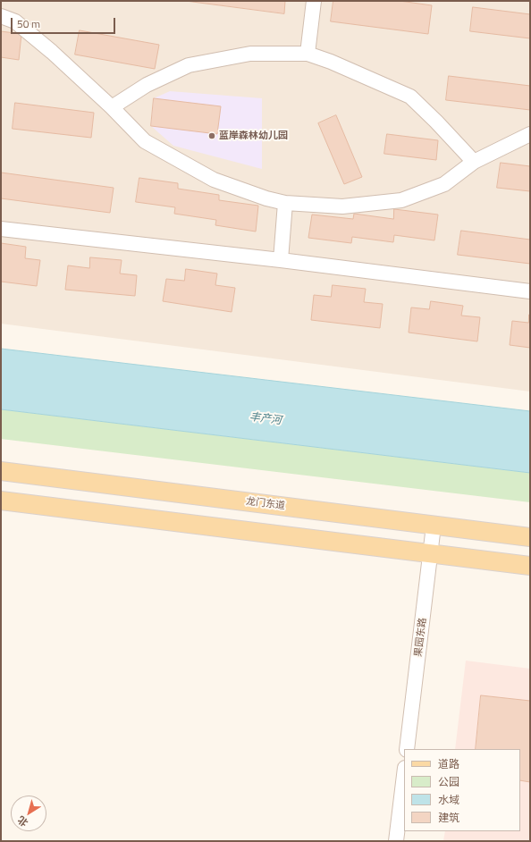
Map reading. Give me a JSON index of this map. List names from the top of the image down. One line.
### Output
{"streets":{"main road":["龙门东道"],"street":["果园东路"]},"crossings":[["龙门东道","果园东路"]],"water":["丰产河"],"places":["蓝岸森林幼儿园"],"legend":["道路","公园","水域","建筑"],"scale_bar":"50 m","north":"bottom left"}
